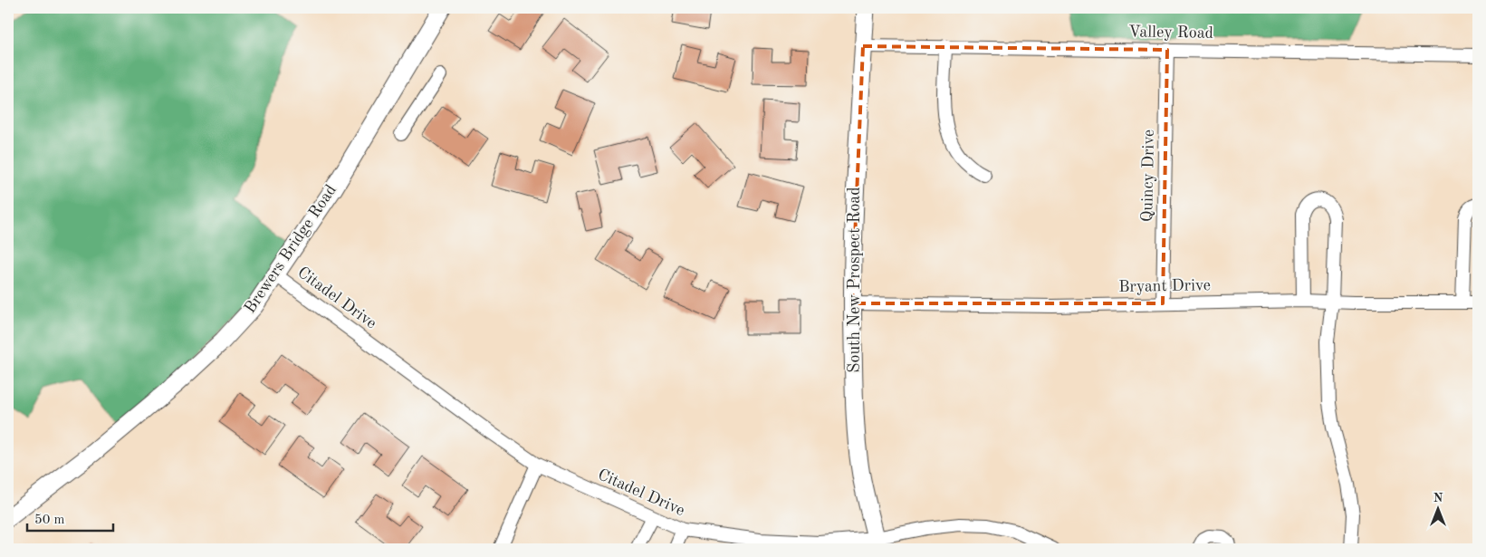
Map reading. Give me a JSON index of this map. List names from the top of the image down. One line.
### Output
{"streets":{"street":["Valley Road","Quincy Drive","Brewers Bridge Road","South New Prospect Road","Bryant Drive","Citadel Drive"]},"crossings":[["Valley Road","Quincy Drive"],["Valley Road","South New Prospect Road"],["Quincy Drive","Bryant Drive"],["Brewers Bridge Road","Citadel Drive"],["South New Prospect Road","Bryant Drive"],["South New Prospect Road","Citadel Drive"]],"scale_bar":"50 m","north":"top"}
